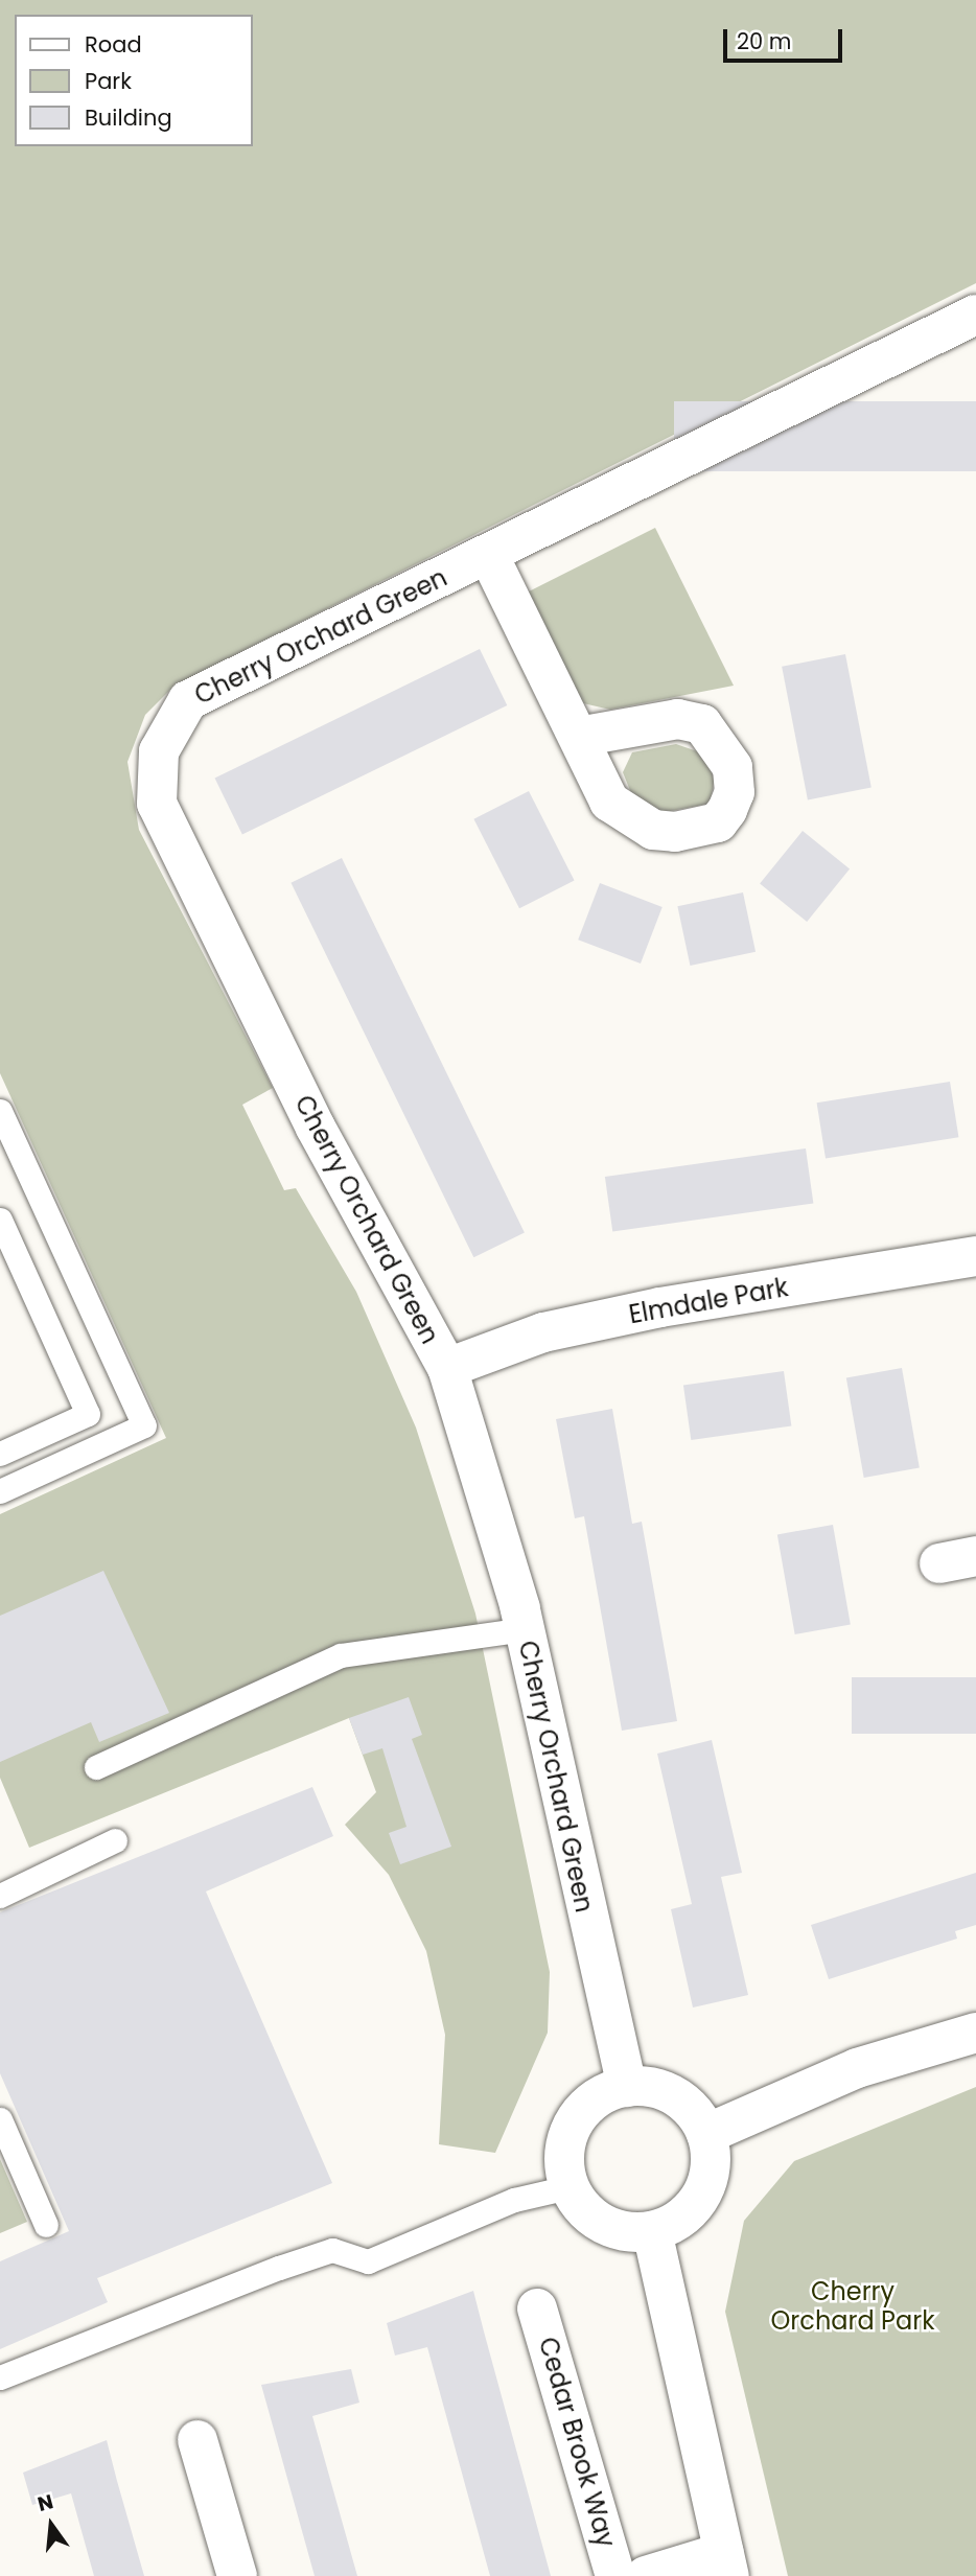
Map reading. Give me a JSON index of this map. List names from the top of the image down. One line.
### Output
{"streets":{"street":["Cherry Orchard Green","Elmdale Park","Cedar Brook Way"]},"crossings":[["Cherry Orchard Green","Elmdale Park"]],"parks":["Cherry Orchard Park"],"legend":["Road","Park","Building"],"scale_bar":"20 m","north":"top"}
